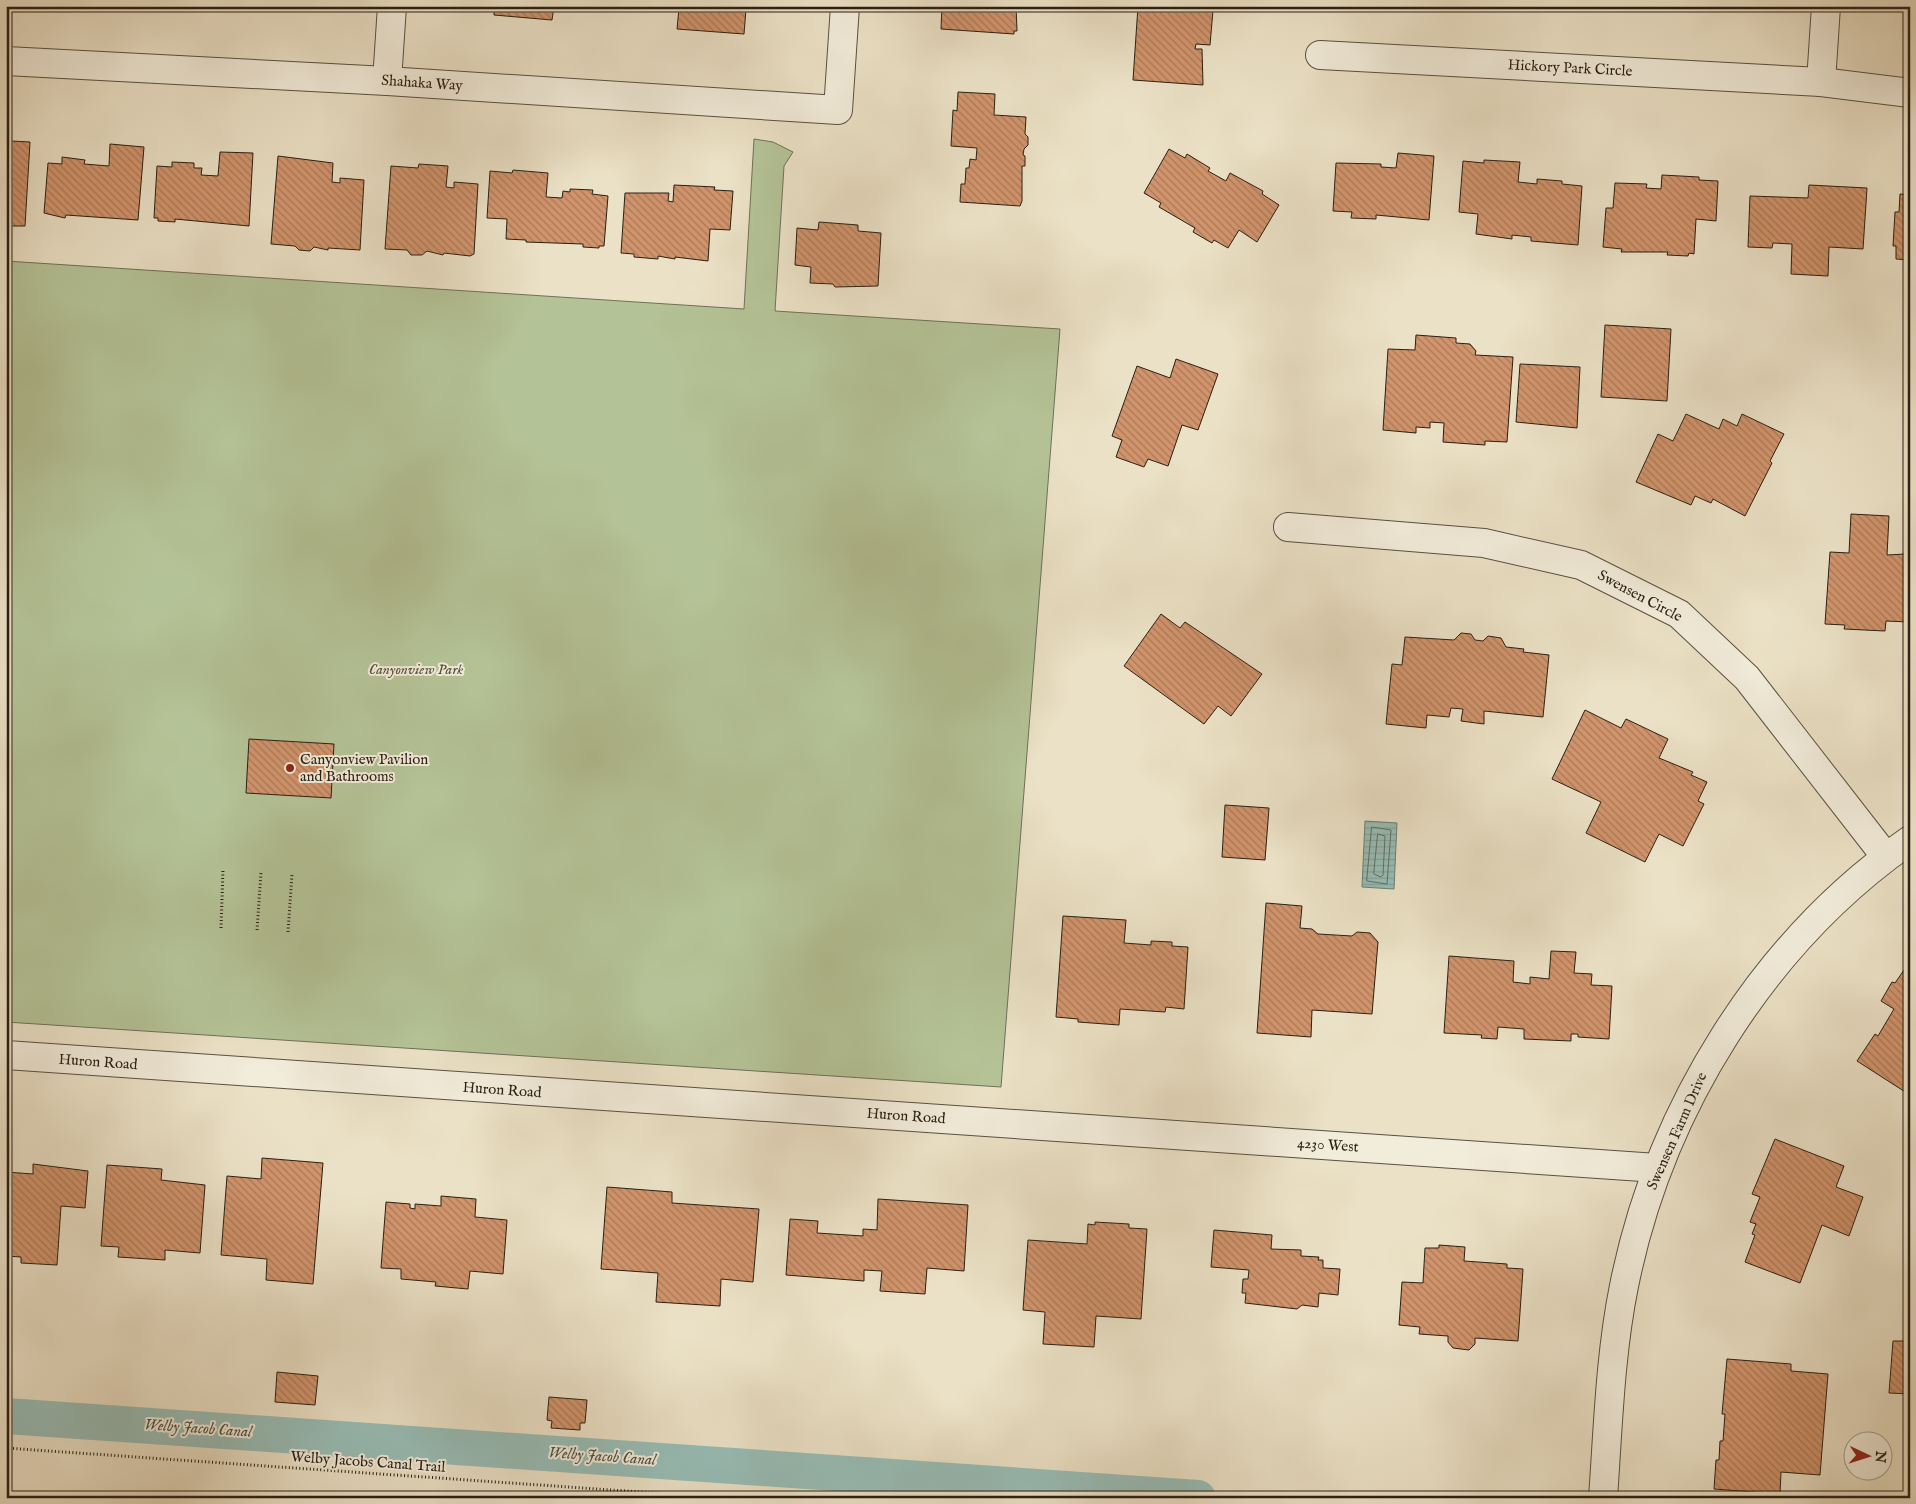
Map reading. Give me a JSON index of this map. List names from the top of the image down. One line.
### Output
{"streets":{"street":["Hickory Park Circle","Shahaka Way","Swensen Circle","Huron Road","Swensen Farm Drive","4230 West"],"path":["Welby Jacobs Canal Trail"]},"crossings":[["Swensen Circle","Swensen Farm Drive"],["Huron Road","4230 West"],["Swensen Farm Drive","4230 West"]],"water":["Welby Jacob Canal"],"parks":["Canyonview Park"],"places":["Canyonview Pavilion and Bathrooms"],"north":"right"}
